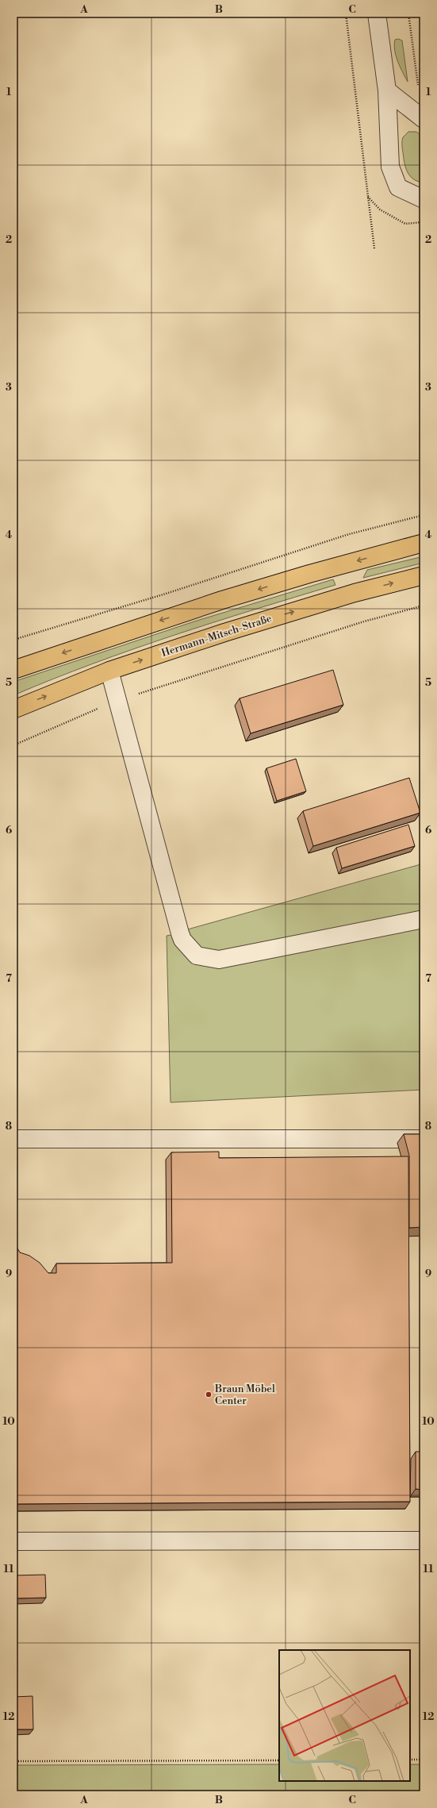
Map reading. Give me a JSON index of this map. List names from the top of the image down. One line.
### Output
{"streets":{"main road":["Hermann-Mitsch-Straße"]},"places":["Braun Möbel Center"],"grid":{"columns":["A","B","C"],"rows":["1","2","3","4","5","6","7","8","9","10","11","12"]}}
